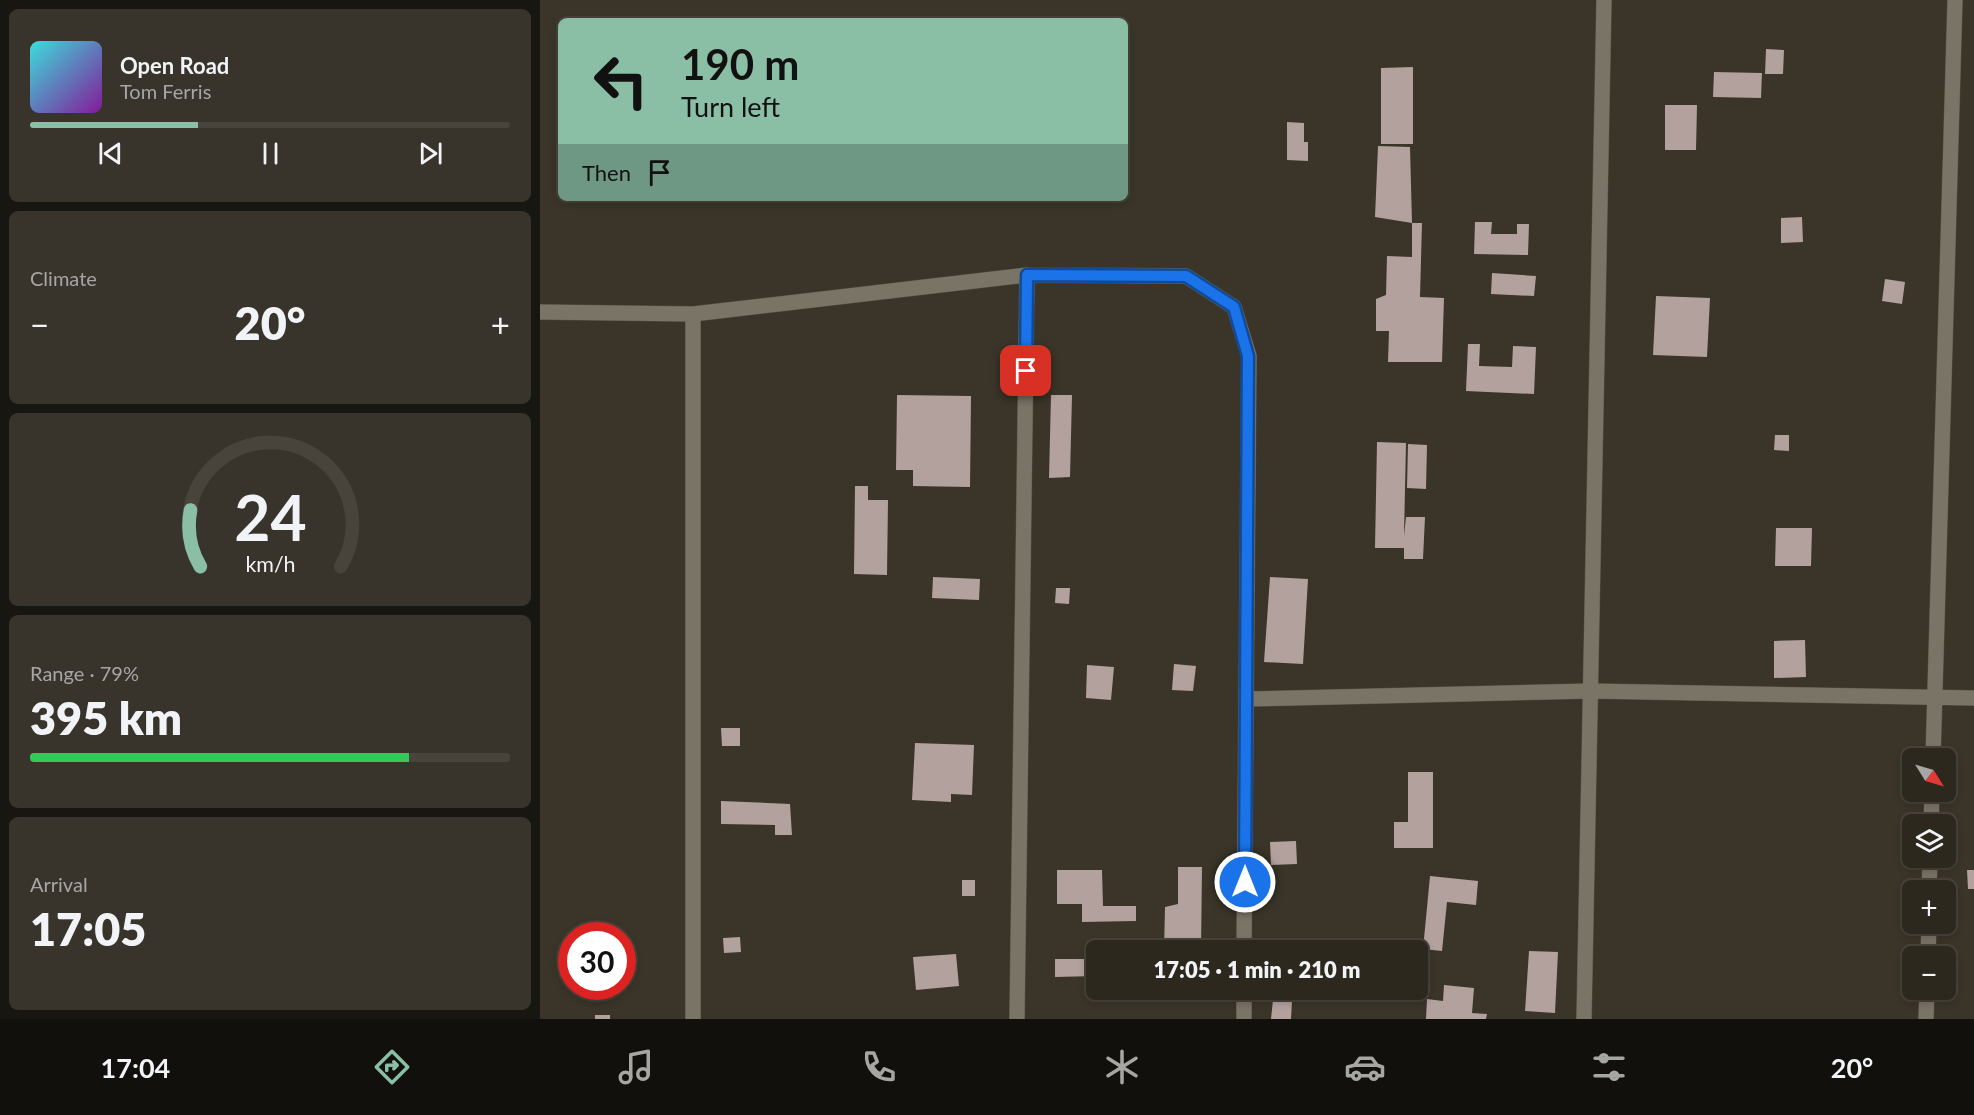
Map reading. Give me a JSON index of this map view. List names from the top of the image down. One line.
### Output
{"north":"bottom right","page":{"turn":["190 m","Turn left"],"song":["Open Road","Tom Ferris"],"then":"Then","tile":["Climate",["Range · 79%","395 km"],["Arrival","17:05"]],"heat":["−","20°","+"],"map_buttons":["+","−"],"limit":"30","trip":"17:05 · 1 min · 210 m","tabs":["17:04","20°"],"gauge":["24","km/h"]}}
